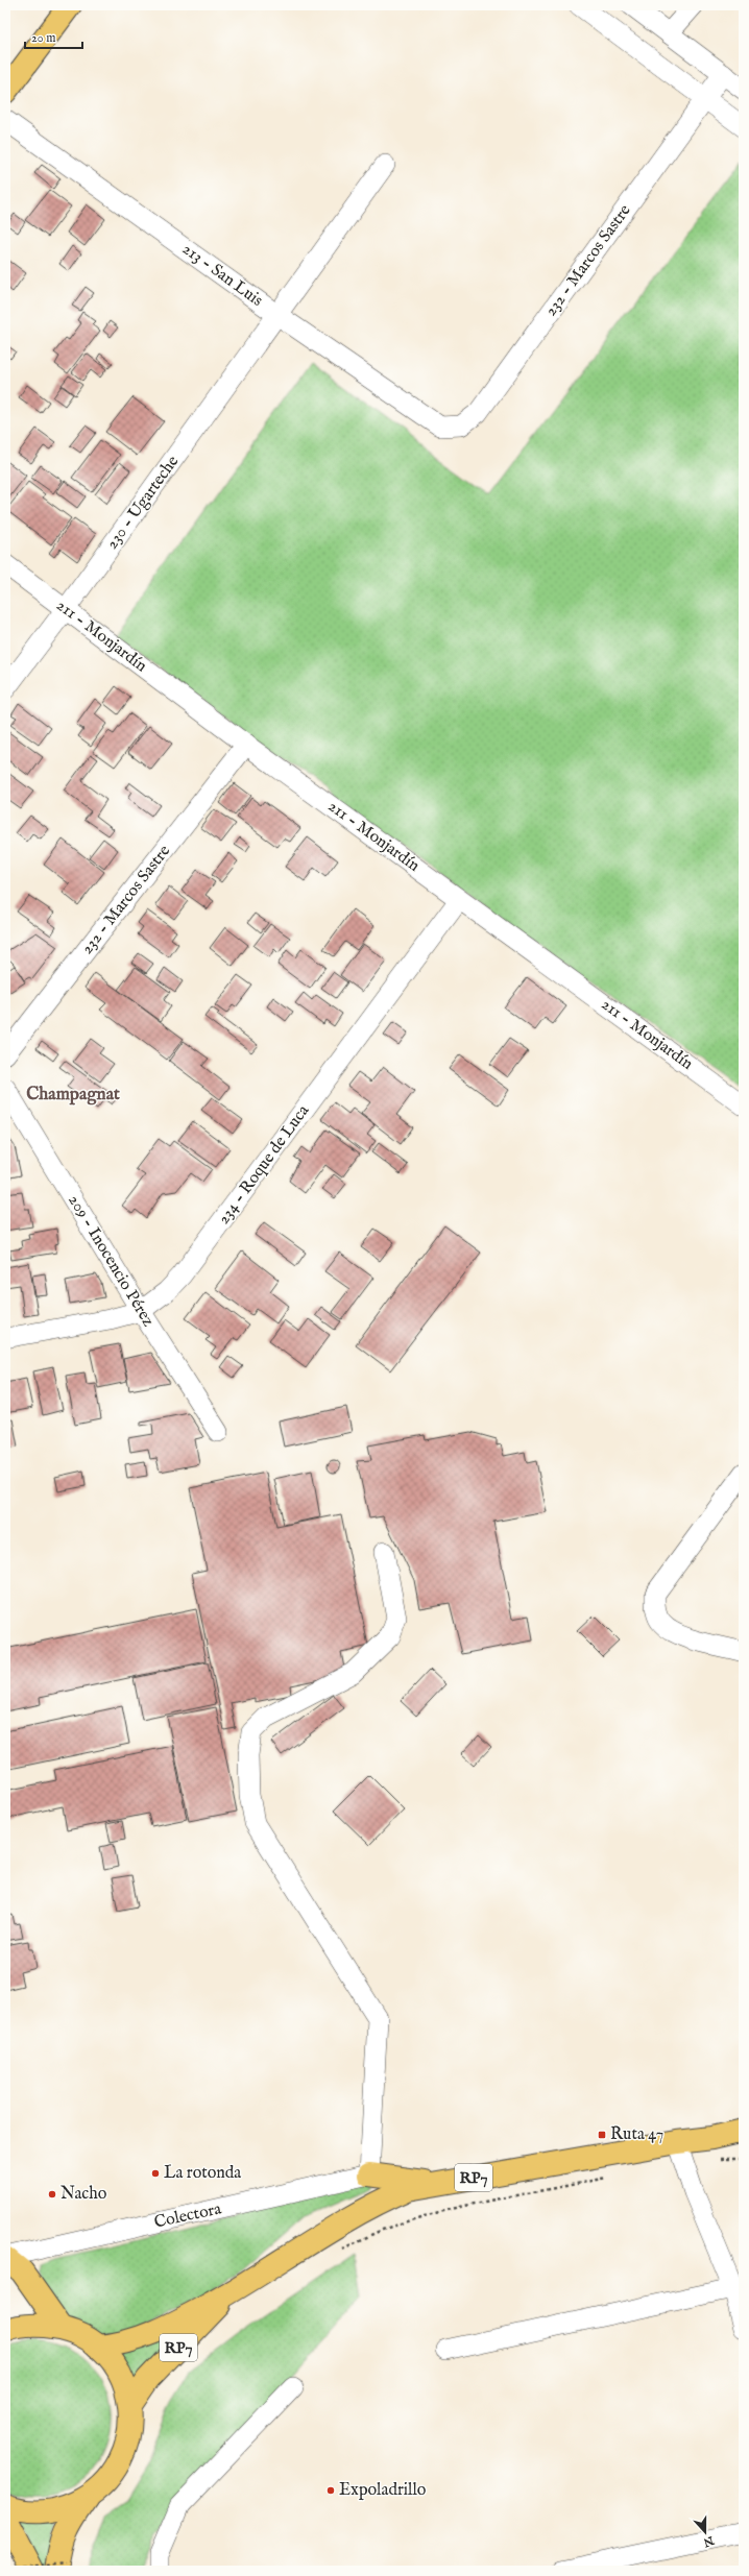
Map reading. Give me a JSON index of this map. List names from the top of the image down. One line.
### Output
{"streets":{"main road":["RP7"],"street":["232 - Marcos Sastre","213 - San Luis","230 - Ugarteche","211 - Monjardín","234 - Roque de Luca","209 - Inocencio Pérez","Colectora"]},"crossings":[["232 - Marcos Sastre","213 - San Luis"],["232 - Marcos Sastre","211 - Monjardín"],["213 - San Luis","230 - Ugarteche"],["230 - Ugarteche","211 - Monjardín"],["211 - Monjardín","234 - Roque de Luca"],["234 - Roque de Luca","209 - Inocencio Pérez"]],"districts":["Champagnat"],"places":{"transit":["Ruta 47"],"other":["La rotonda","Nacho","Expoladrillo"]},"scale_bar":"20 m","north":"bottom"}
